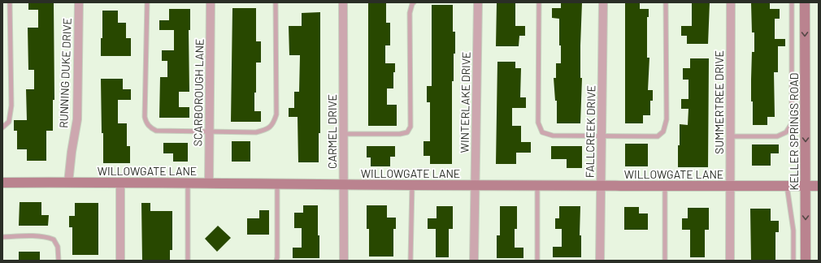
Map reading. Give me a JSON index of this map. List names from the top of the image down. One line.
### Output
{"streets":{"street":["RUNNING DUKE DRIVE","SCARBOROUGH LANE","WINTERLAKE DRIVE","SUMMERTREE DRIVE","CARMEL DRIVE","FALLCREEK DRIVE","KELLER SPRINGS ROAD","WILLOWGATE LANE"]},"crossings":[["RUNNING DUKE DRIVE","WILLOWGATE LANE"],["SCARBOROUGH LANE","WILLOWGATE LANE"],["WINTERLAKE DRIVE","WILLOWGATE LANE"],["SUMMERTREE DRIVE","WILLOWGATE LANE"],["CARMEL DRIVE","WILLOWGATE LANE"],["FALLCREEK DRIVE","WILLOWGATE LANE"],["KELLER SPRINGS ROAD","WILLOWGATE LANE"]],"one_way":["KELLER SPRINGS ROAD"]}
